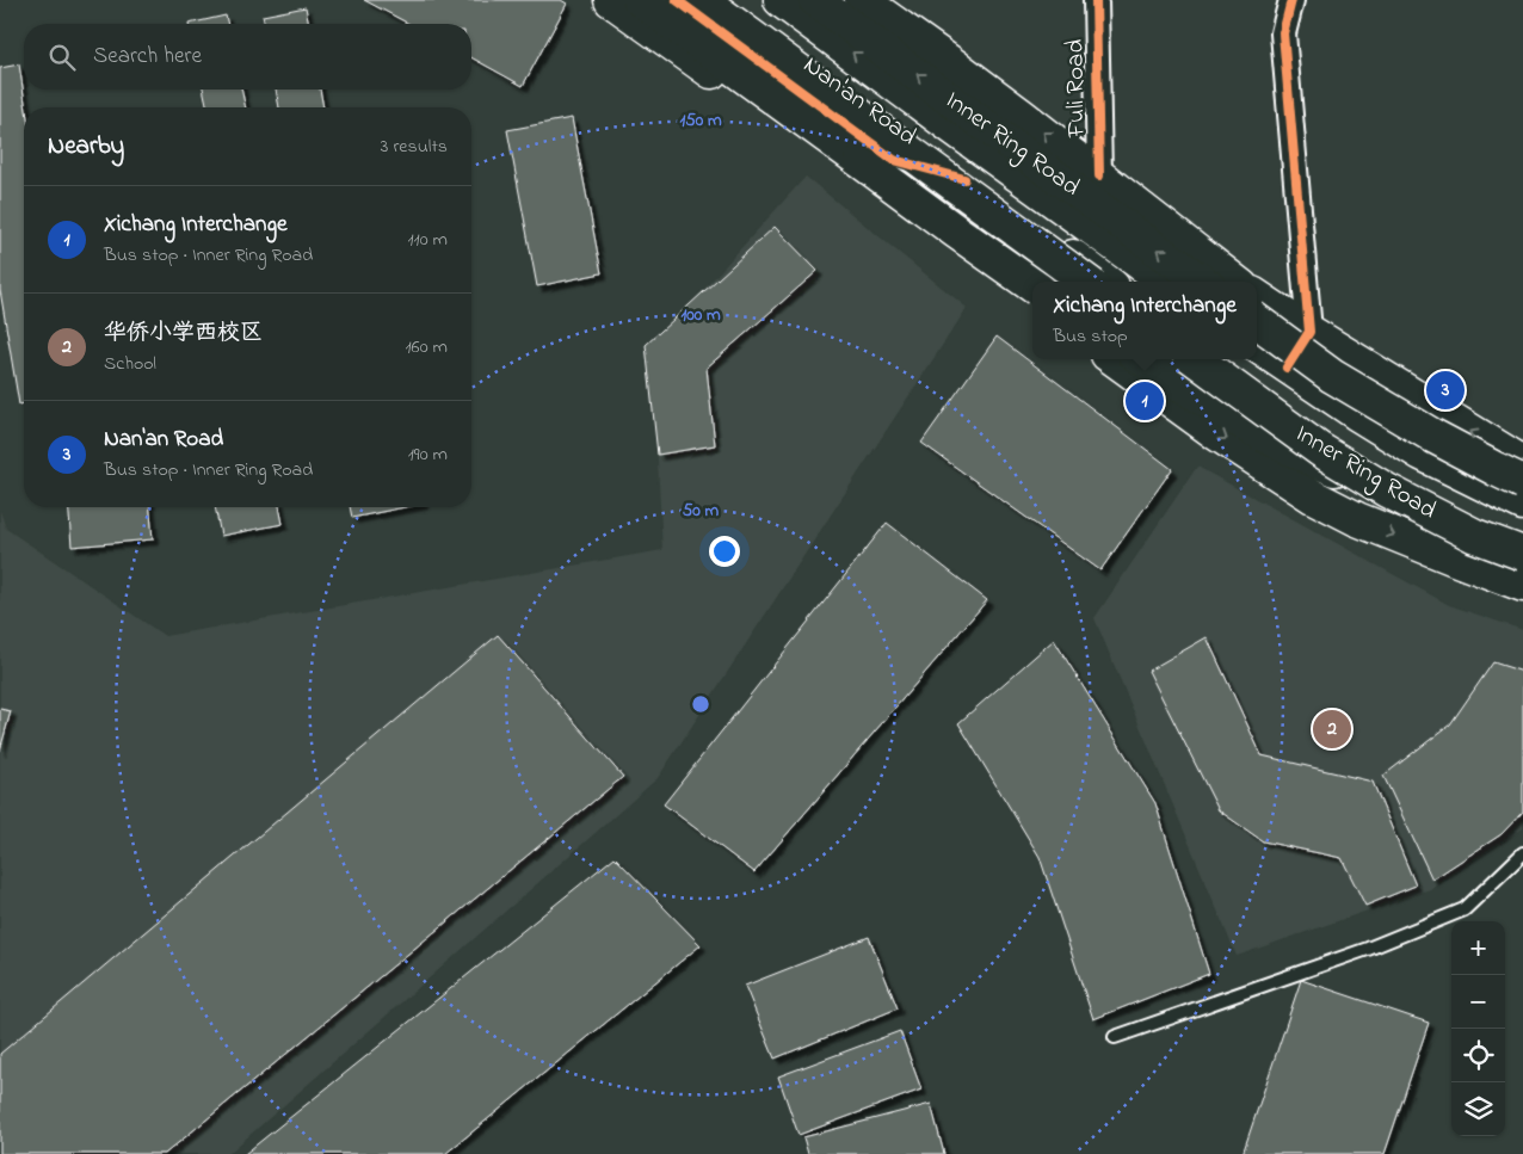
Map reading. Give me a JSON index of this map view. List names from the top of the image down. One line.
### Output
{"streets":{"main road":["Nan'an Road","Inner Ring Road"],"street":["Fuli Road"]},"page":{"search":"Search here","heading":["Nearby","3 results"],"list":[{"mark":"1","name":"Xichang Interchange","note":"Bus stop · Inner Ring Road","value":"110 m"},{"mark":"2","name":"华侨小学西校区","note":"School","value":"160 m"},{"mark":"3","name":"Nan'an Road","note":"Bus stop · Inner Ring Road","value":"190 m"}],"popup":["Xichang Interchange","Bus stop"],"pins":["3","1","2"],"map_buttons":["+","−"]},"rings":["150 m","100 m","50 m"]}
